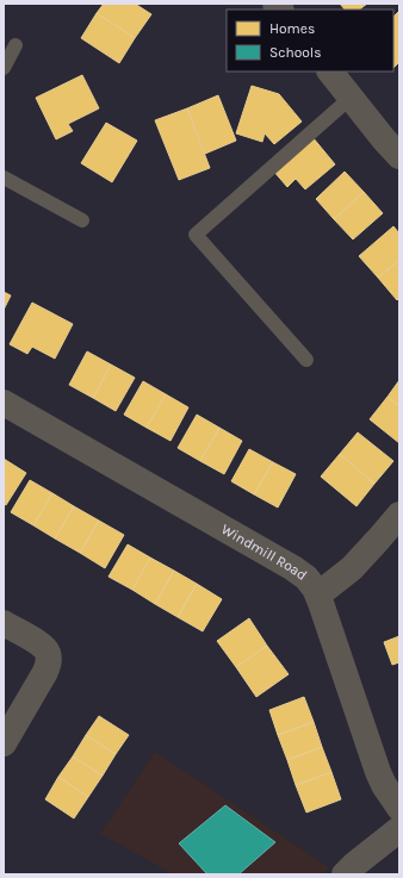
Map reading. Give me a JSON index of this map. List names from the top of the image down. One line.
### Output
{"streets":{"street":["Windmill Road"]},"legend":["Homes","Schools"]}
